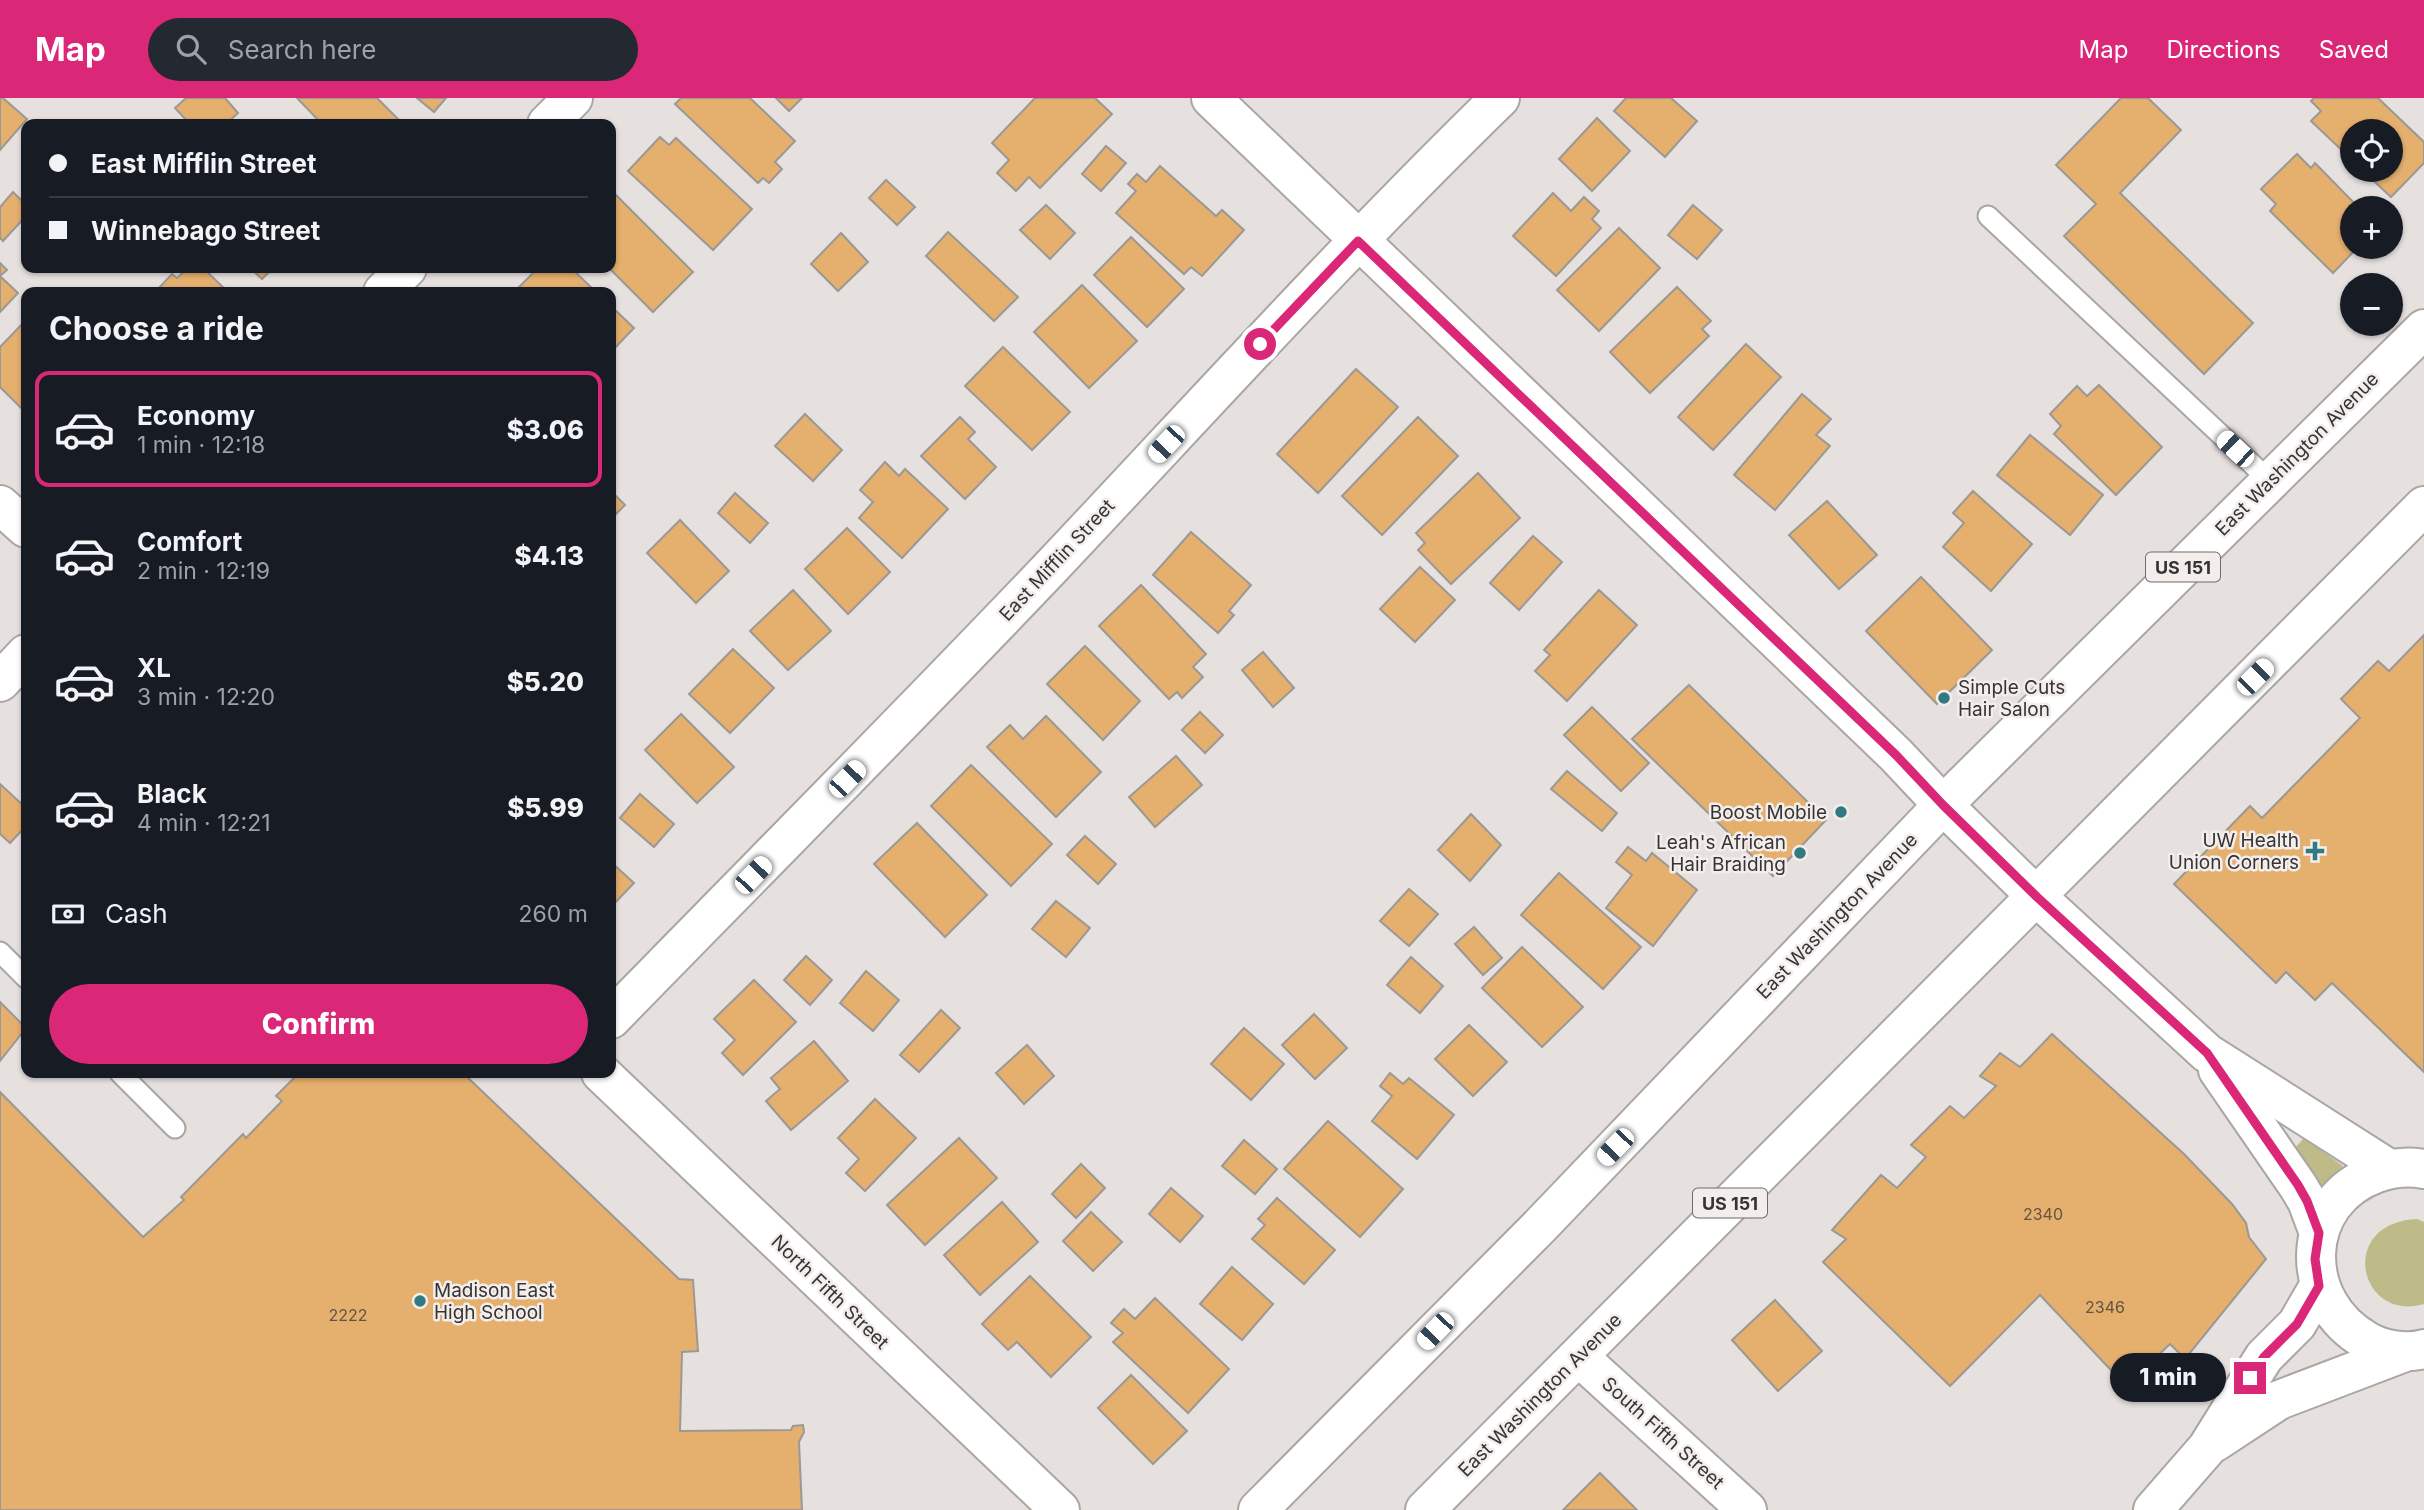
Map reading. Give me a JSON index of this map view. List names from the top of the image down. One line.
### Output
{"streets":{"street":["East Washington Avenue","East Mifflin Street","US 151","North Fifth Street","South Fifth Street"]},"crossings":[["East Washington Avenue","South Fifth Street"]],"places":{"other":["Simple Cuts Hair Salon","Boost Mobile","Leah's African Hair Braiding","Madison East High School"],"health":["UW Health Union Corners"]},"house_numbers":["2340","2346","2222"],"page":{"header":"Map","search":"Search here","nav":["Map","Directions","Saved"],"map_buttons":["+","−"],"banner":["East Mifflin Street","Winnebago Street"],"heading":"Choose a ride","list":[{"name":"Economy","note":"1 min · 12:18","value":"$3.06"},{"name":"Comfort","note":"2 min · 12:19","value":"$4.13"},{"name":"XL","note":"3 min · 12:20","value":"$5.20"},{"name":"Black","note":"4 min · 12:21","value":"$5.99"}],"pay":["Cash","260 m"],"buttons":"Confirm","bubble":"1 min"}}
